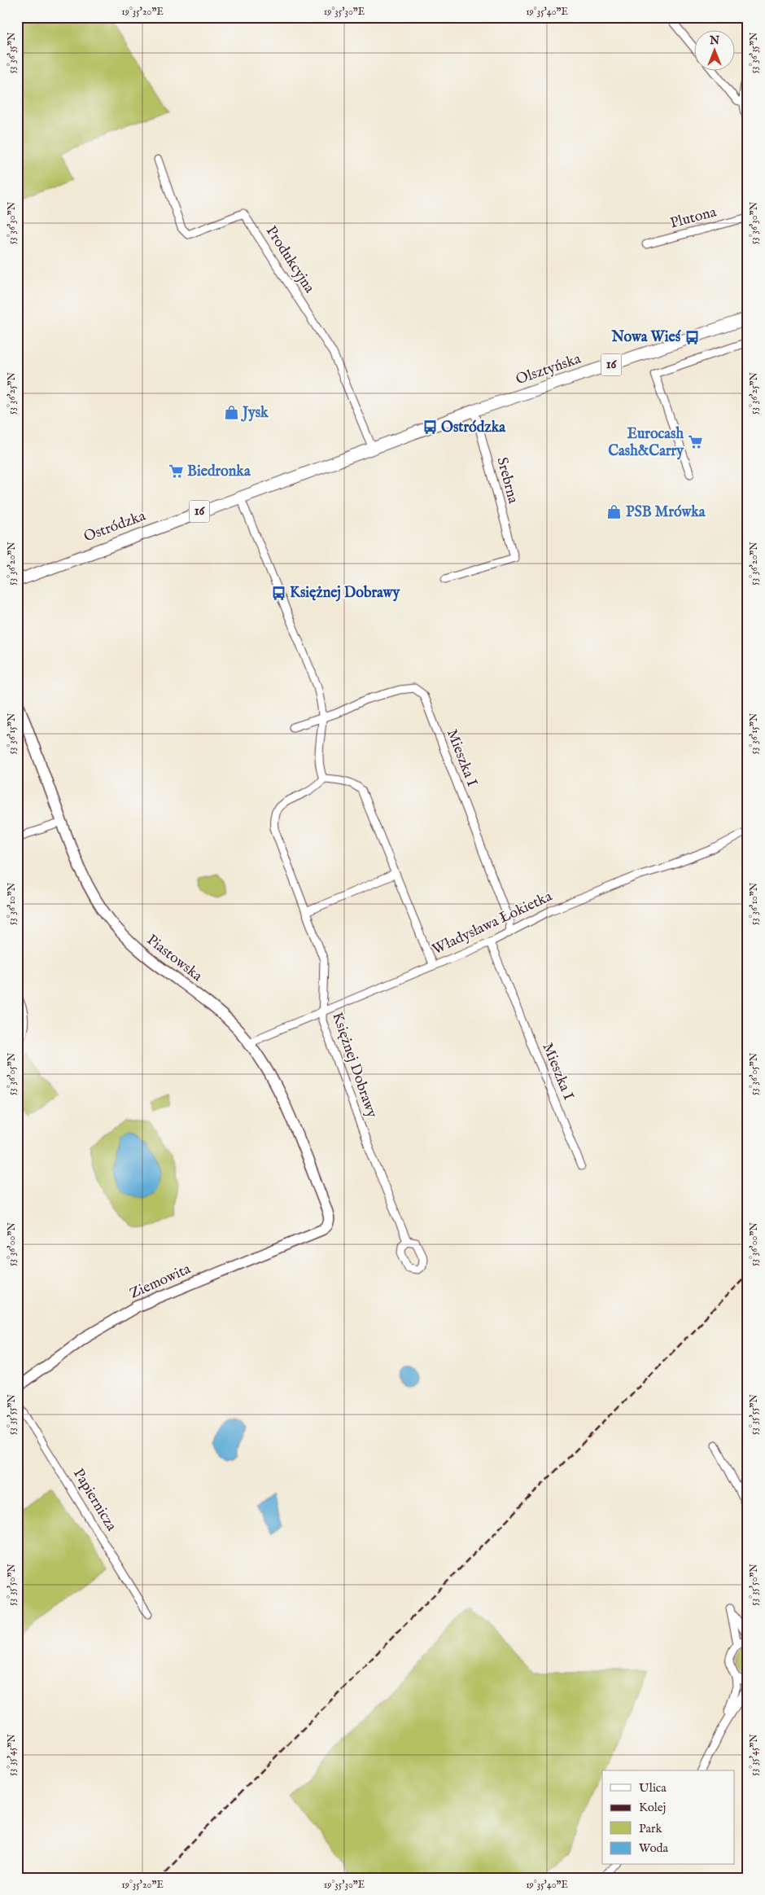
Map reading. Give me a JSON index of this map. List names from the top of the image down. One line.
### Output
{"streets":{"main road":["16","Olsztyńska","Ostródzka"],"street":["Plutona","Produkcyjna","Srebrna","Mieszka I","Władysława Łokietka","Piastowska","Księżnej Dobrawy","Ziemowita","Papiernicza"]},"crossings":[["Produkcyjna","Ostródzka"],["Olsztyńska","Srebrna"],["Olsztyńska","Ostródzka"],["Srebrna","Ostródzka"],["Mieszka I","Władysława Łokietka"],["Władysława Łokietka","Piastowska"],["Władysława Łokietka","Księżnej Dobrawy"],["Piastowska","Ziemowita"]],"places":{"bus stop":["Nowa Wieś","Ostródzka","Księżnej Dobrawy"],"shop":["Jysk","PSB Mrówka"],"supermarket":["Eurocash Cash&Carry","Biedronka"]},"legend":["Ulica","Kolej","Park","Woda"],"north":"top","coordinates":["19°35'20\"E","19°35'30\"E","19°35'40\"E","53°36'35\"N","53°36'30\"N","53°36'25\"N","53°36'20\"N","53°36'15\"N","53°36'10\"N","53°36'05\"N","53°36'00\"N","53°35'55\"N","53°35'50\"N","53°35'45\"N"]}
